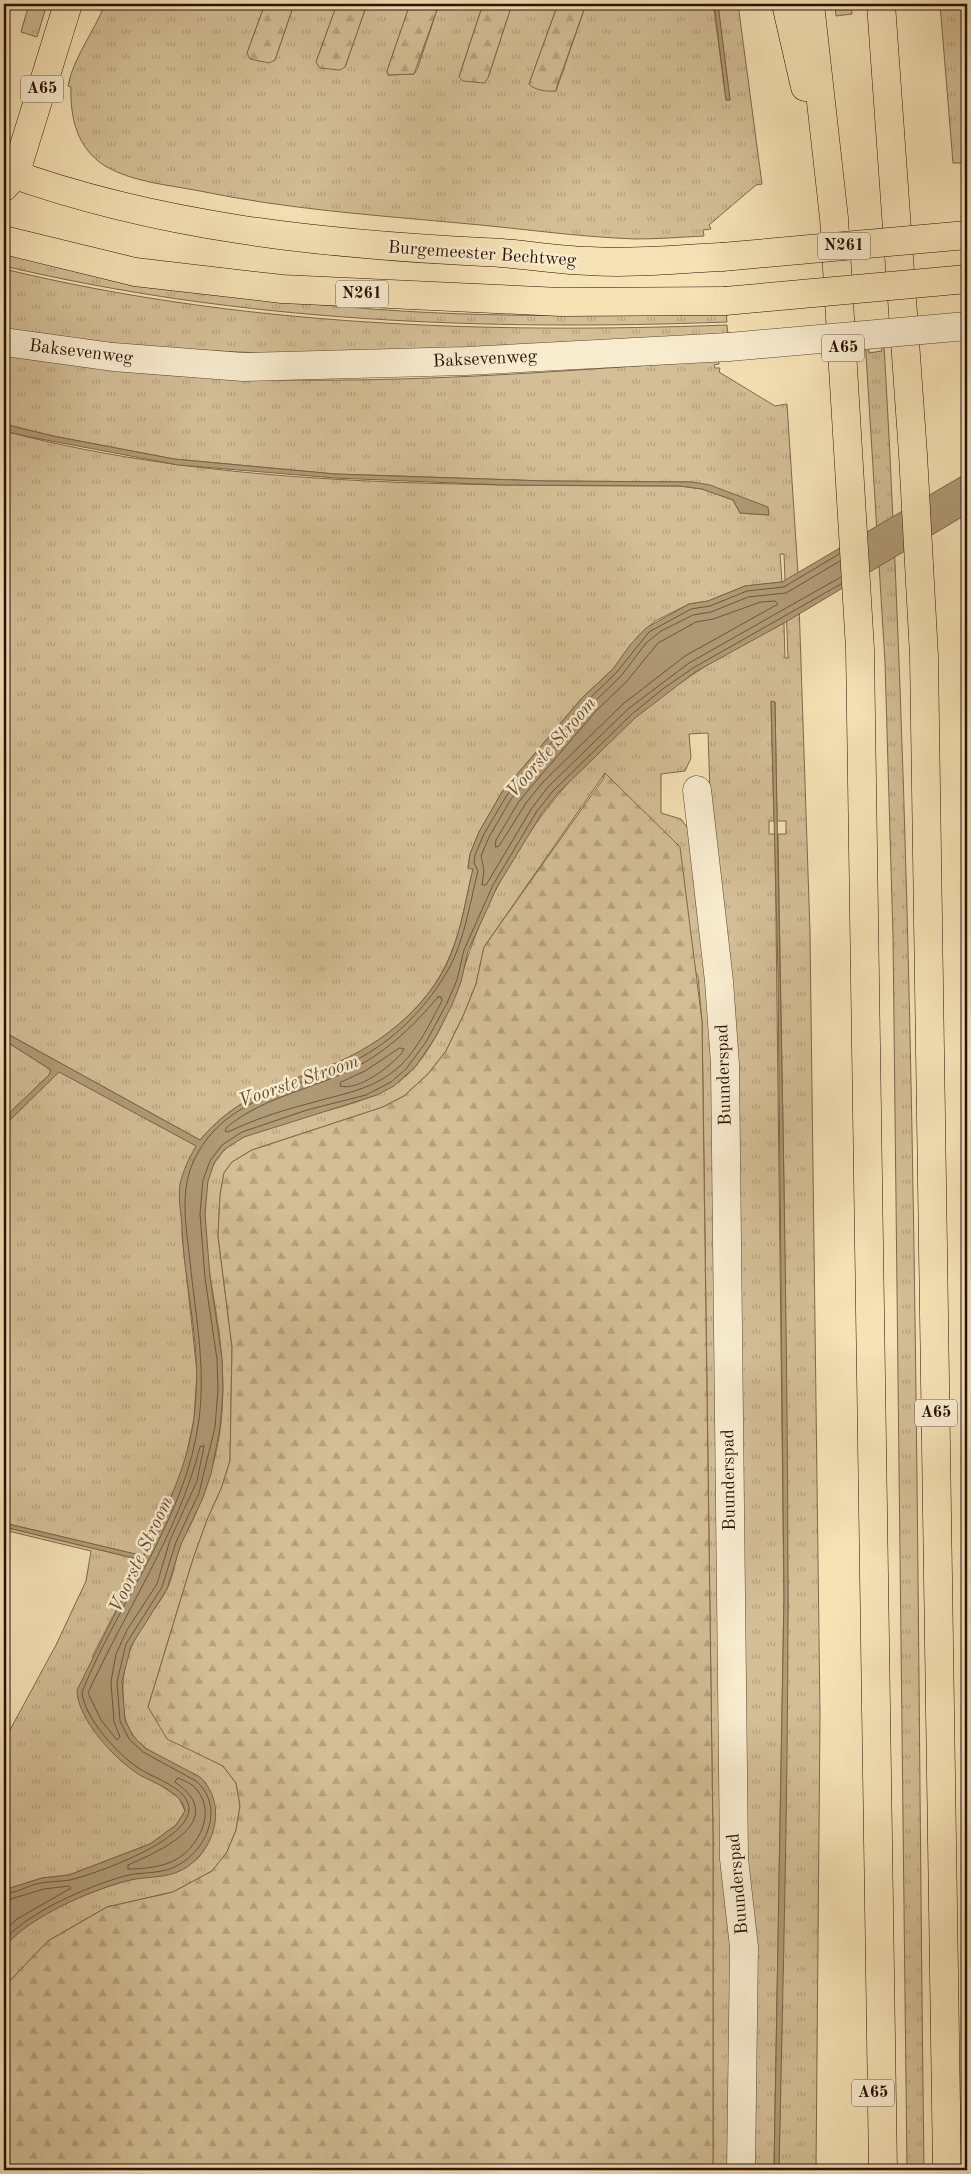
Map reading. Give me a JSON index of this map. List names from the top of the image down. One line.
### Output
{"streets":{"main road":["A65","N261","Burgemeester Bechtweg"],"street":["Baksevenweg","Buunderspad"]},"crossings":[["A65","Burgemeester Bechtweg"]],"water":["Voorste Stroom"]}
